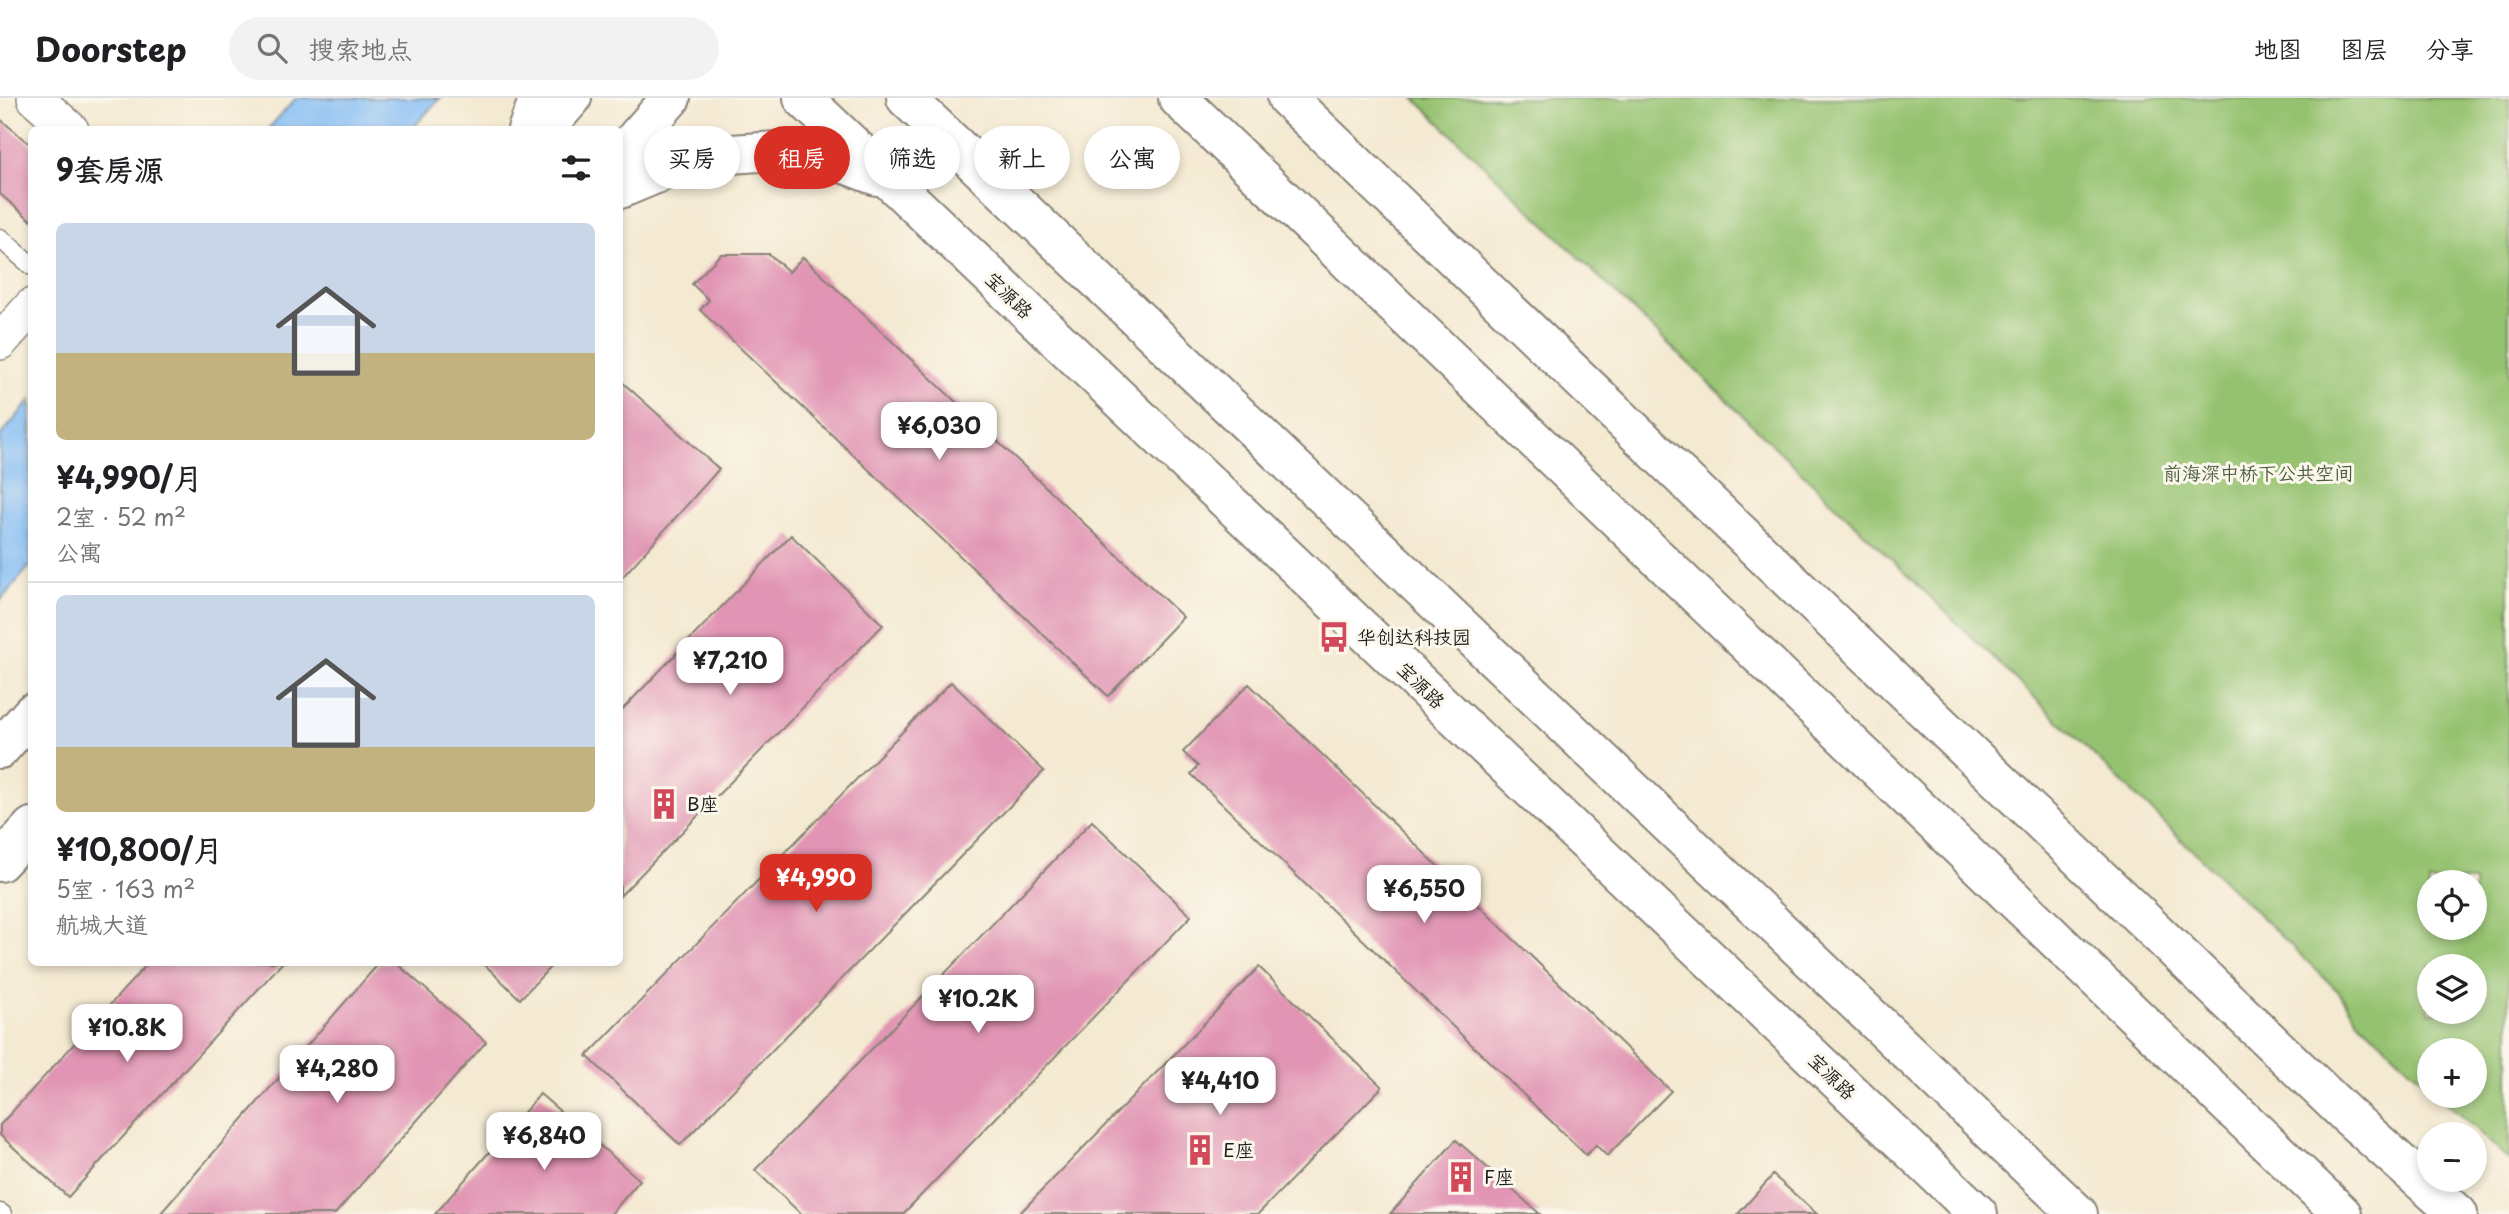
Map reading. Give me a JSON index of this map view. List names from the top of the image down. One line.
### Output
{"streets":{"main road":["宝源路"]},"parks":["前海深中桥下公共空间"],"places":{"bus stop":["华创达科技园"],"building":["B座","E座","F座"]},"page":{"header":"Doorstep","search":"搜索地点","nav":["地图","图层","分享"],"chip":["买房","租房","筛选","新上","公寓"],"heading":"9套房源","list":[{"name":"¥4,990/月","note":"2室 · 52 m² · 公寓"},{"name":"¥10,800/月","note":"5室 · 163 m² · 航城大道"}],"price":["¥6,030","¥7,210","¥4,990","¥6,550","¥10.2K","¥10.8K","¥4,280","¥4,410","¥6,840"],"map_buttons":["+","−"]}}
